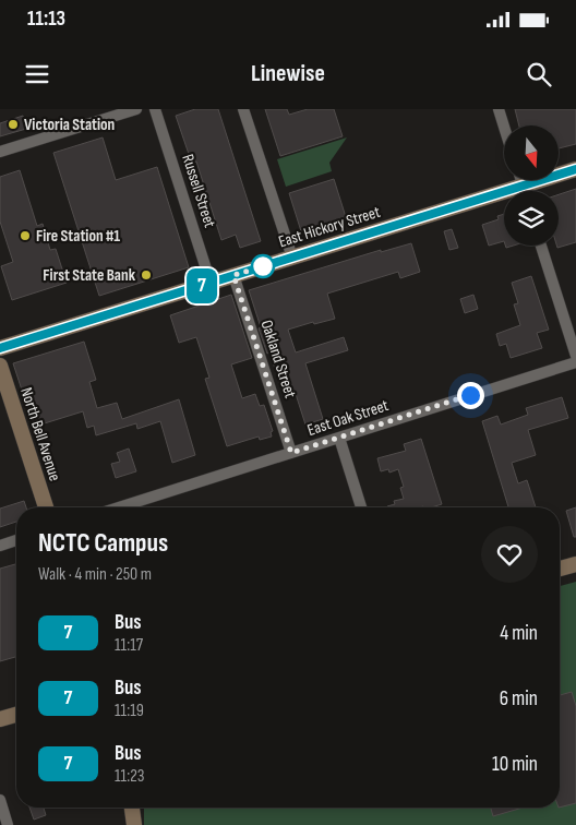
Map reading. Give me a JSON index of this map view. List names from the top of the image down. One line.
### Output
{"streets":{"street":["Russell Street","East Hickory Street","Oakland Street","East Oak Street","North Bell Avenue"]},"crossings":[["Russell Street","East Hickory Street"],["East Hickory Street","Oakland Street"],["Oakland Street","East Oak Street"]],"places":["Victoria Station","Fire Station #1","First State Bank"],"lines":["bus line 7"],"north":"bottom","page":{"status":"11:13","header":"Linewise","on_map":"7","heading":["NCTC Campus","Walk · 4 min · 250 m"],"list":[{"mark":"7","name":"Bus","note":"11:17","value":"4 min"},{"mark":"7","name":"Bus","note":"11:19","value":"6 min"},{"mark":"7","name":"Bus","note":"11:23","value":"10 min"}]}}
